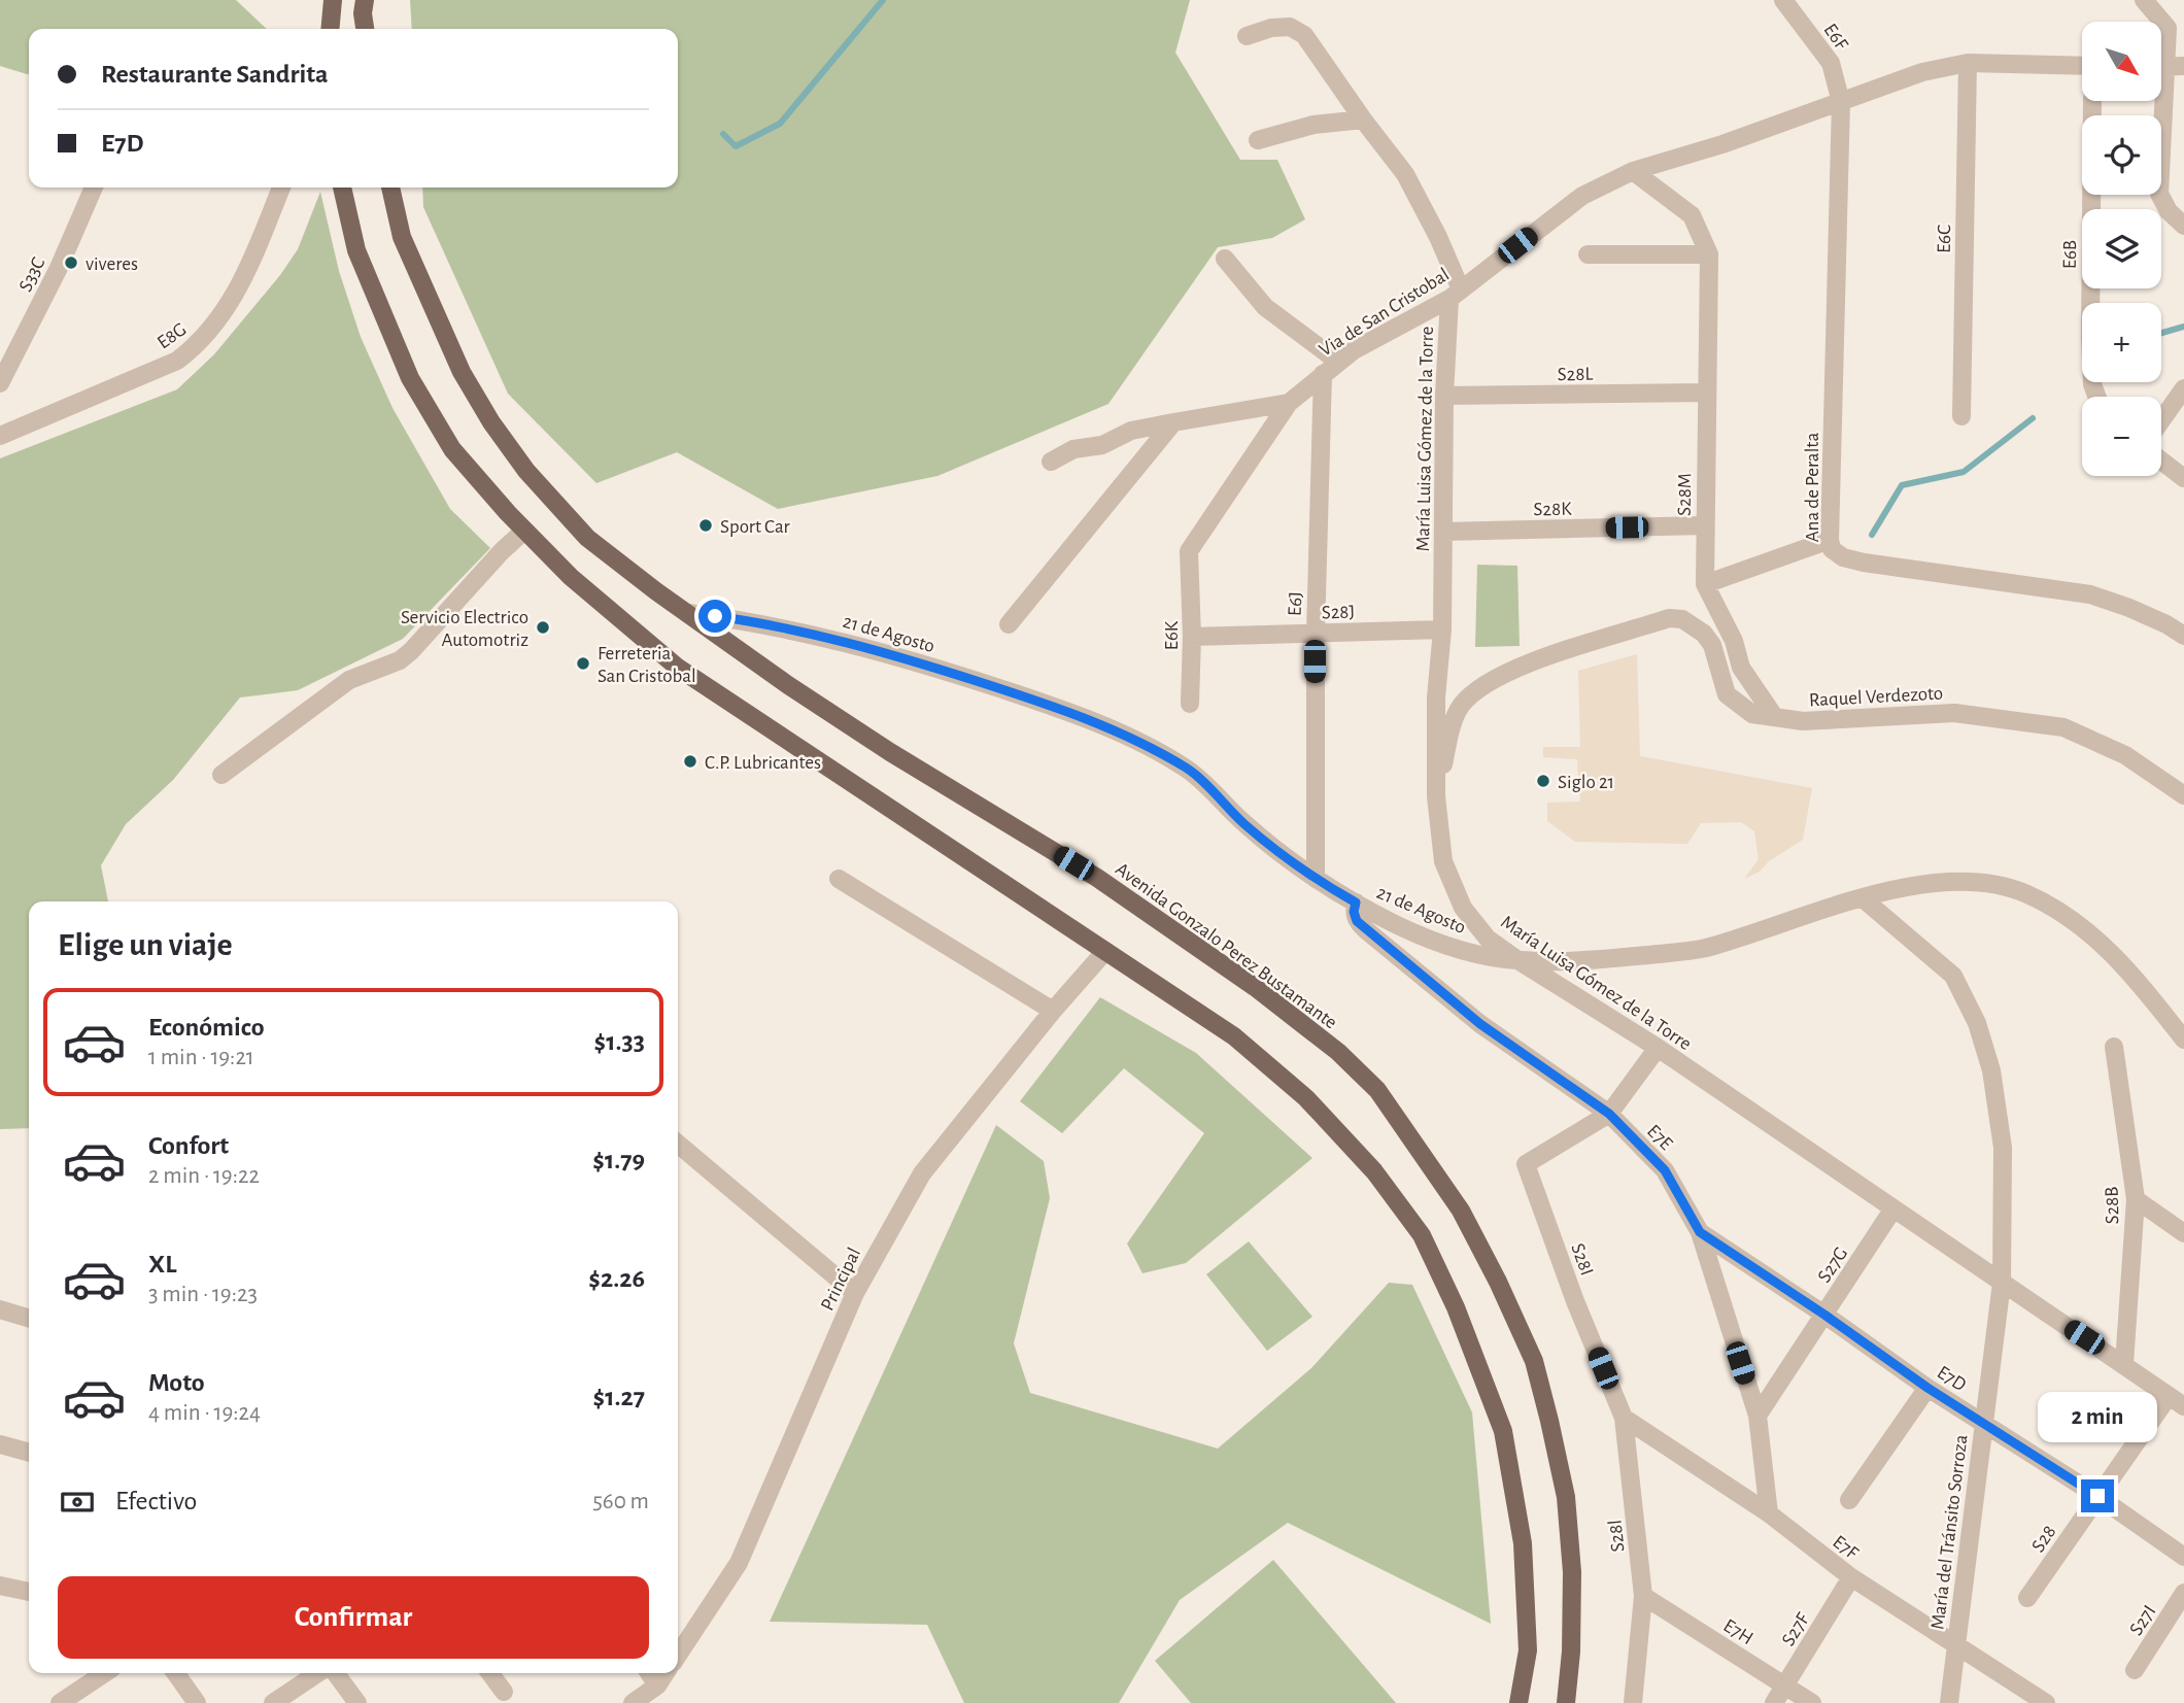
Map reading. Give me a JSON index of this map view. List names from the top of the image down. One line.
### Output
{"streets":{"main road":["Avenida Gonzalo Perez Bustamante"],"street":["E6F","E6C","E6B","S33C","Via de San Cristobal","E8G","S28L","María Luisa Gómez de la Torre","Ana de Peralta","S28M","S28K","E6J","S28J","21 de Agosto","E6K","Raquel Verdezoto","E7E","S28B","S28I","S27G","Principal","E7D","María del Tránsito Sorroza","S28l","S28","E7F","S27I","S27F","E7H"]},"crossings":[["E6F","Via de San Cristobal"],["E6F","Ana de Peralta"],["E6C","Via de San Cristobal"],["Via de San Cristobal","María Luisa Gómez de la Torre"],["Via de San Cristobal","Ana de Peralta"],["Via de San Cristobal","S28M"],["Via de San Cristobal","E6J"],["Via de San Cristobal","E6K"],["S28L","María Luisa Gómez de la Torre"],["S28L","S28M"],["María Luisa Gómez de la Torre","S28K"],["María Luisa Gómez de la Torre","S28J"],["María Luisa Gómez de la Torre","21 de Agosto"],["María Luisa Gómez de la Torre","Raquel Verdezoto"],["María Luisa Gómez de la Torre","S28B"],["María Luisa Gómez de la Torre","S27G"],["María Luisa Gómez de la Torre","María del Tránsito Sorroza"],["María Luisa Gómez de la Torre","S28"],["S28M","S28K"],["S28M","Raquel Verdezoto"],["E6J","S28J"],["E6J","21 de Agosto"],["S28J","E6K"],["21 de Agosto","Avenida Gonzalo Perez Bustamante"],["21 de Agosto","E7E"],["21 de Agosto","María del Tránsito Sorroza"],["E7E","S28I"],["E7E","S27G"],["E7E","E7D"],["E7E","E7F"],["S28I","S28l"],["S27G","E7D"],["E7D","María del Tránsito Sorroza"],["E7D","S28"],["María del Tránsito Sorroza","E7F"],["S28l","E7F"],["S28l","E7H"],["E7F","S27F"],["S27F","E7H"]],"places":["viveres","Sport Car","Servicio Electrico Automotriz","Ferreteria San Cristobal","C.P. Lubricantes","Siglo 21"],"north":"bottom right","page":{"map_buttons":["+","−"],"banner":["Restaurante Sandrita","E7D"],"heading":"Elige un viaje","list":[{"name":"Económico","note":"1 min · 19:21","value":"$1.33"},{"name":"Confort","note":"2 min · 19:22","value":"$1.79"},{"name":"XL","note":"3 min · 19:23","value":"$2.26"},{"name":"Moto","note":"4 min · 19:24","value":"$1.27"}],"bubble":"2 min","pay":["Efectivo","560 m"],"buttons":"Confirmar"}}
